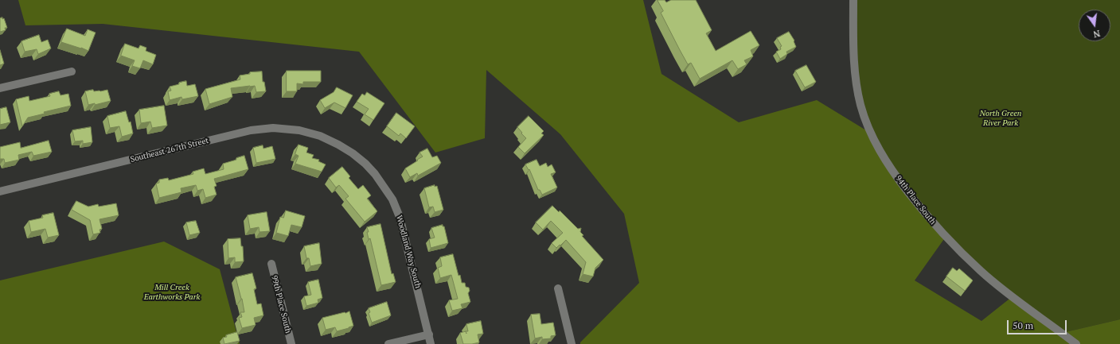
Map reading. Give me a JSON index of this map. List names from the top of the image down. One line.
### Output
{"streets":{"street":["Southeast 267th Street","94th Place South","Woodland Way South","99th Place South"]},"crossings":[["Southeast 267th Street","Woodland Way South"]],"parks":["North Green River Park","Mill Creek Earthworks Park"],"scale_bar":"50 m","north":"bottom"}
